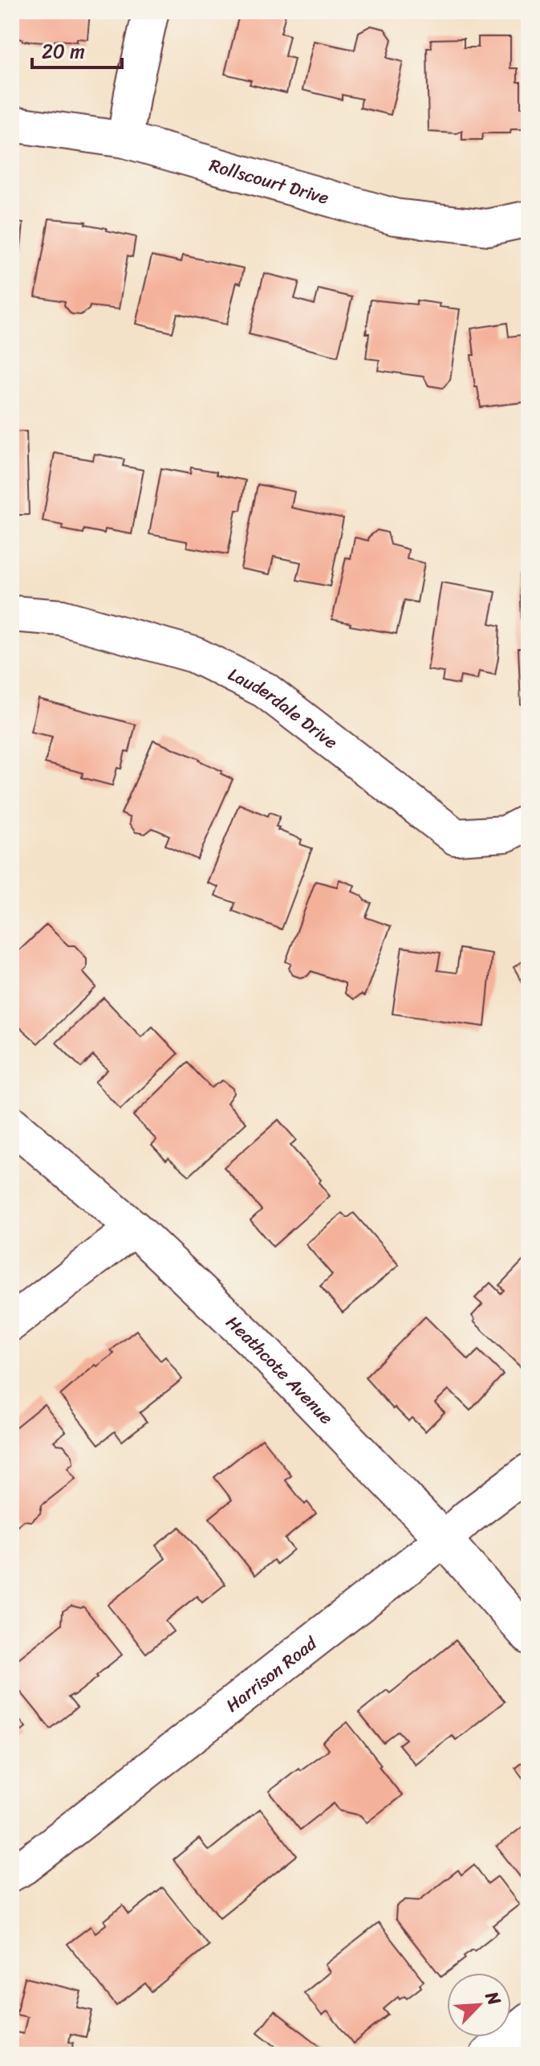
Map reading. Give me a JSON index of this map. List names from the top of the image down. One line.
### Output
{"streets":{"street":["Rollscourt Drive","Lauderdale Drive","Heathcote Avenue","Harrison Road"]},"crossings":[["Heathcote Avenue","Harrison Road"]],"scale_bar":"20 m","north":"top right"}
